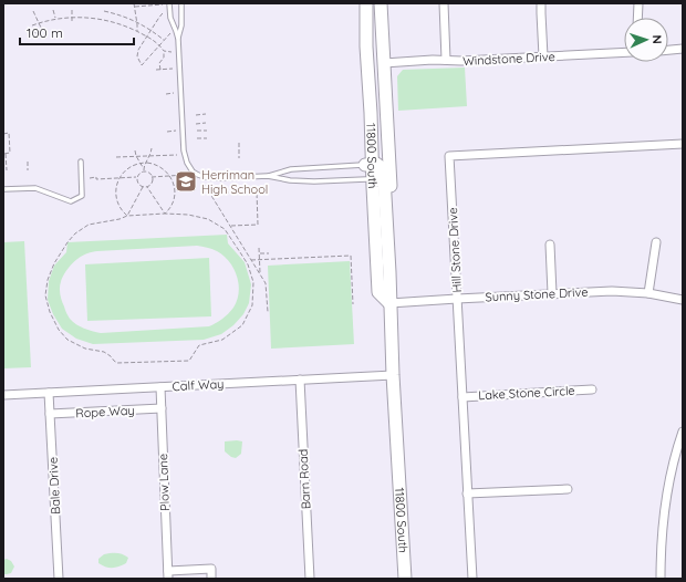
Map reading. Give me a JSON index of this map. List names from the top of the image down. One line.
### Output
{"streets":{"main road":["11800 South"],"street":["Windstone Drive","Hill Stone Drive","Sunny Stone Drive","Calf Way","Lake Stone Circle","Rope Way","Barn Road","Plow Lane","Bale Drive"]},"crossings":[["Windstone Drive","11800 South"],["11800 South","Sunny Stone Drive"],["11800 South","Calf Way"],["Hill Stone Drive","Sunny Stone Drive"],["Hill Stone Drive","Lake Stone Circle"],["Calf Way","Barn Road"],["Calf Way","Plow Lane"],["Calf Way","Bale Drive"],["Rope Way","Plow Lane"],["Rope Way","Bale Drive"]],"places":{"school or university":["Herriman High School"]},"scale_bar":"100 m","north":"right"}
